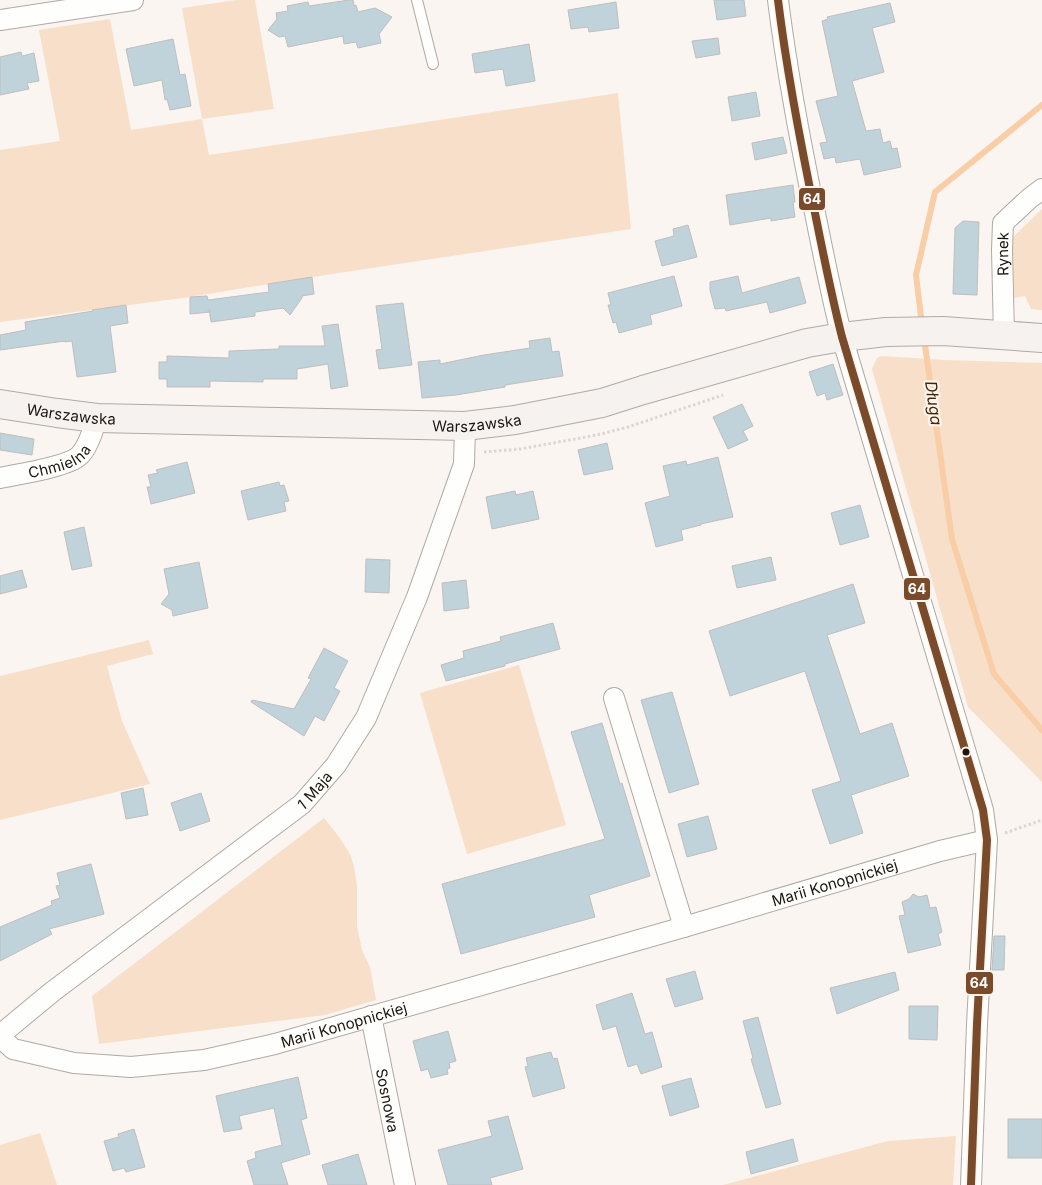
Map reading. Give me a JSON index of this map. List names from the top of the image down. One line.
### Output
{"streets":{"main road":["Warszawska"],"street":["Rynek","Chmielna","1 Maja","Marii Konopnickiej","Sosnowa"]},"crossings":[["Rynek","Warszawska"],["Warszawska","Chmielna"],["Warszawska","1 Maja"],["1 Maja","Marii Konopnickiej"],["Marii Konopnickiej","Sosnowa"]],"water":["Długa"],"lines":["transit line 64"]}
